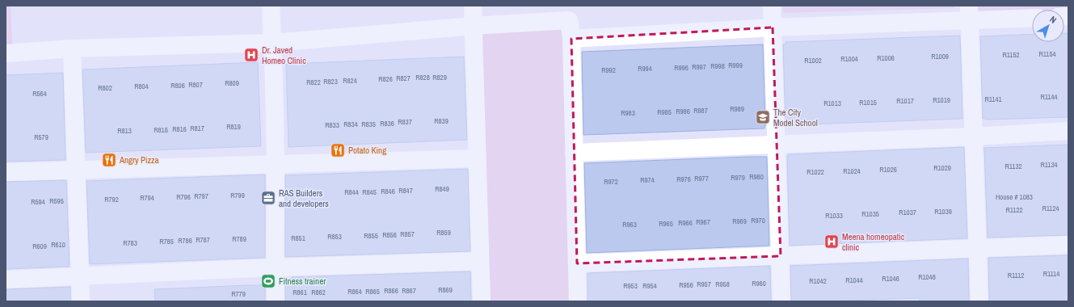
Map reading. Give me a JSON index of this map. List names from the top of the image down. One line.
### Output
{"places":{"hospital":["Dr. Javed Homeo Clinic","Meena homeopatic clinic"],"school or university":["The City Model School"],"restaurant":["Potato King","Angry Pizza"],"office":["RAS Builders and developers"],"sports":["Fitness trainer"]},"house_numbers":["R1154","R1152","R1009","R1006","R1004","R1002","R999","R998","R997","R996","R994","R992","R828","R829","R827","R826","R824","R823","R822","R809","R807","R806","R804","R802","R564","R1144","R1141","R1019","R1017","R1015","R1013","R989","R987","R986","R985","R983","R839","R837","R836","R834","R835","R833","R819","R817","R816","R815","R813","R579","R1134","R1132","R1029","R1026","R1024","R1022","R980","R979","R977","R976","R974","R972","R849","R847","R846","R844","R845","R799","R797","R796","House # 1083","R794","R792","R595","R594","R1124","R1122","R1039","R1037","R1035","R1033","R970","R969","R967","R966","R965","R963","R859","R857","R856","R855","R853","R851","R789","R787","R786","R785","R783","R610","R609","R1114","R1112","R1048","R1046","R1044","R1042","R960","R957","R958","R956","R953","R954","R869","R866","R867","R864","R865","R861","R862","R779"],"north":"top right"}
